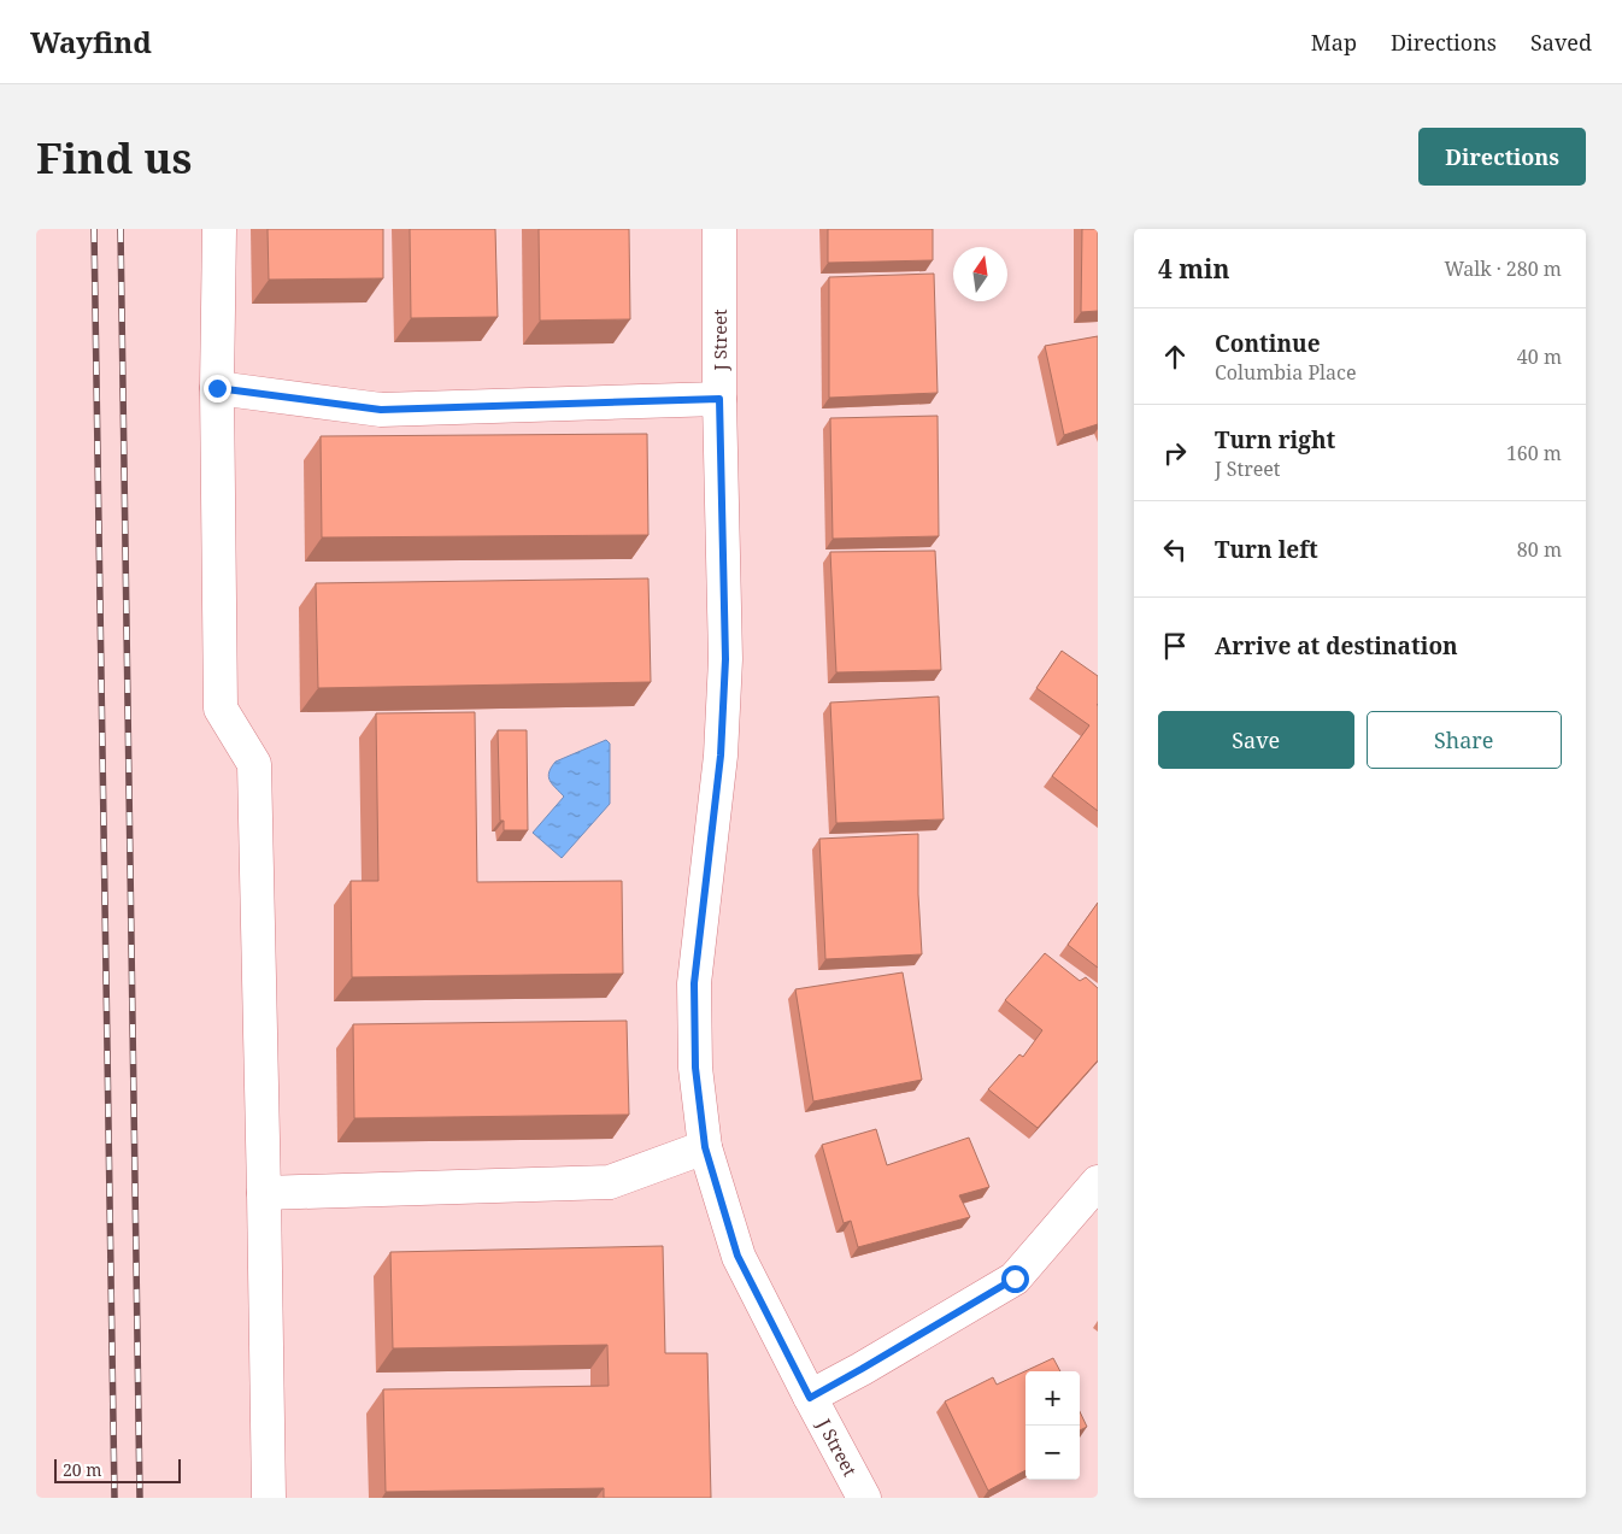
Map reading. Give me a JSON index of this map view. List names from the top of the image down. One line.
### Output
{"streets":{"street":["J Street"]},"scale_bar":"20 m","north":"top","page":{"header":"Wayfind","nav":["Map","Directions","Saved"],"buttons":["Directions",["Save","Share"]],"title":"Find us","heading":["4 min","Walk · 280 m"],"list":[["Continue","Columbia Place","40 m"],["Turn right","J Street","160 m"],["Turn left","80 m"],"Arrive at destination"],"map_buttons":["+","−"],"scale":"20 m"}}
